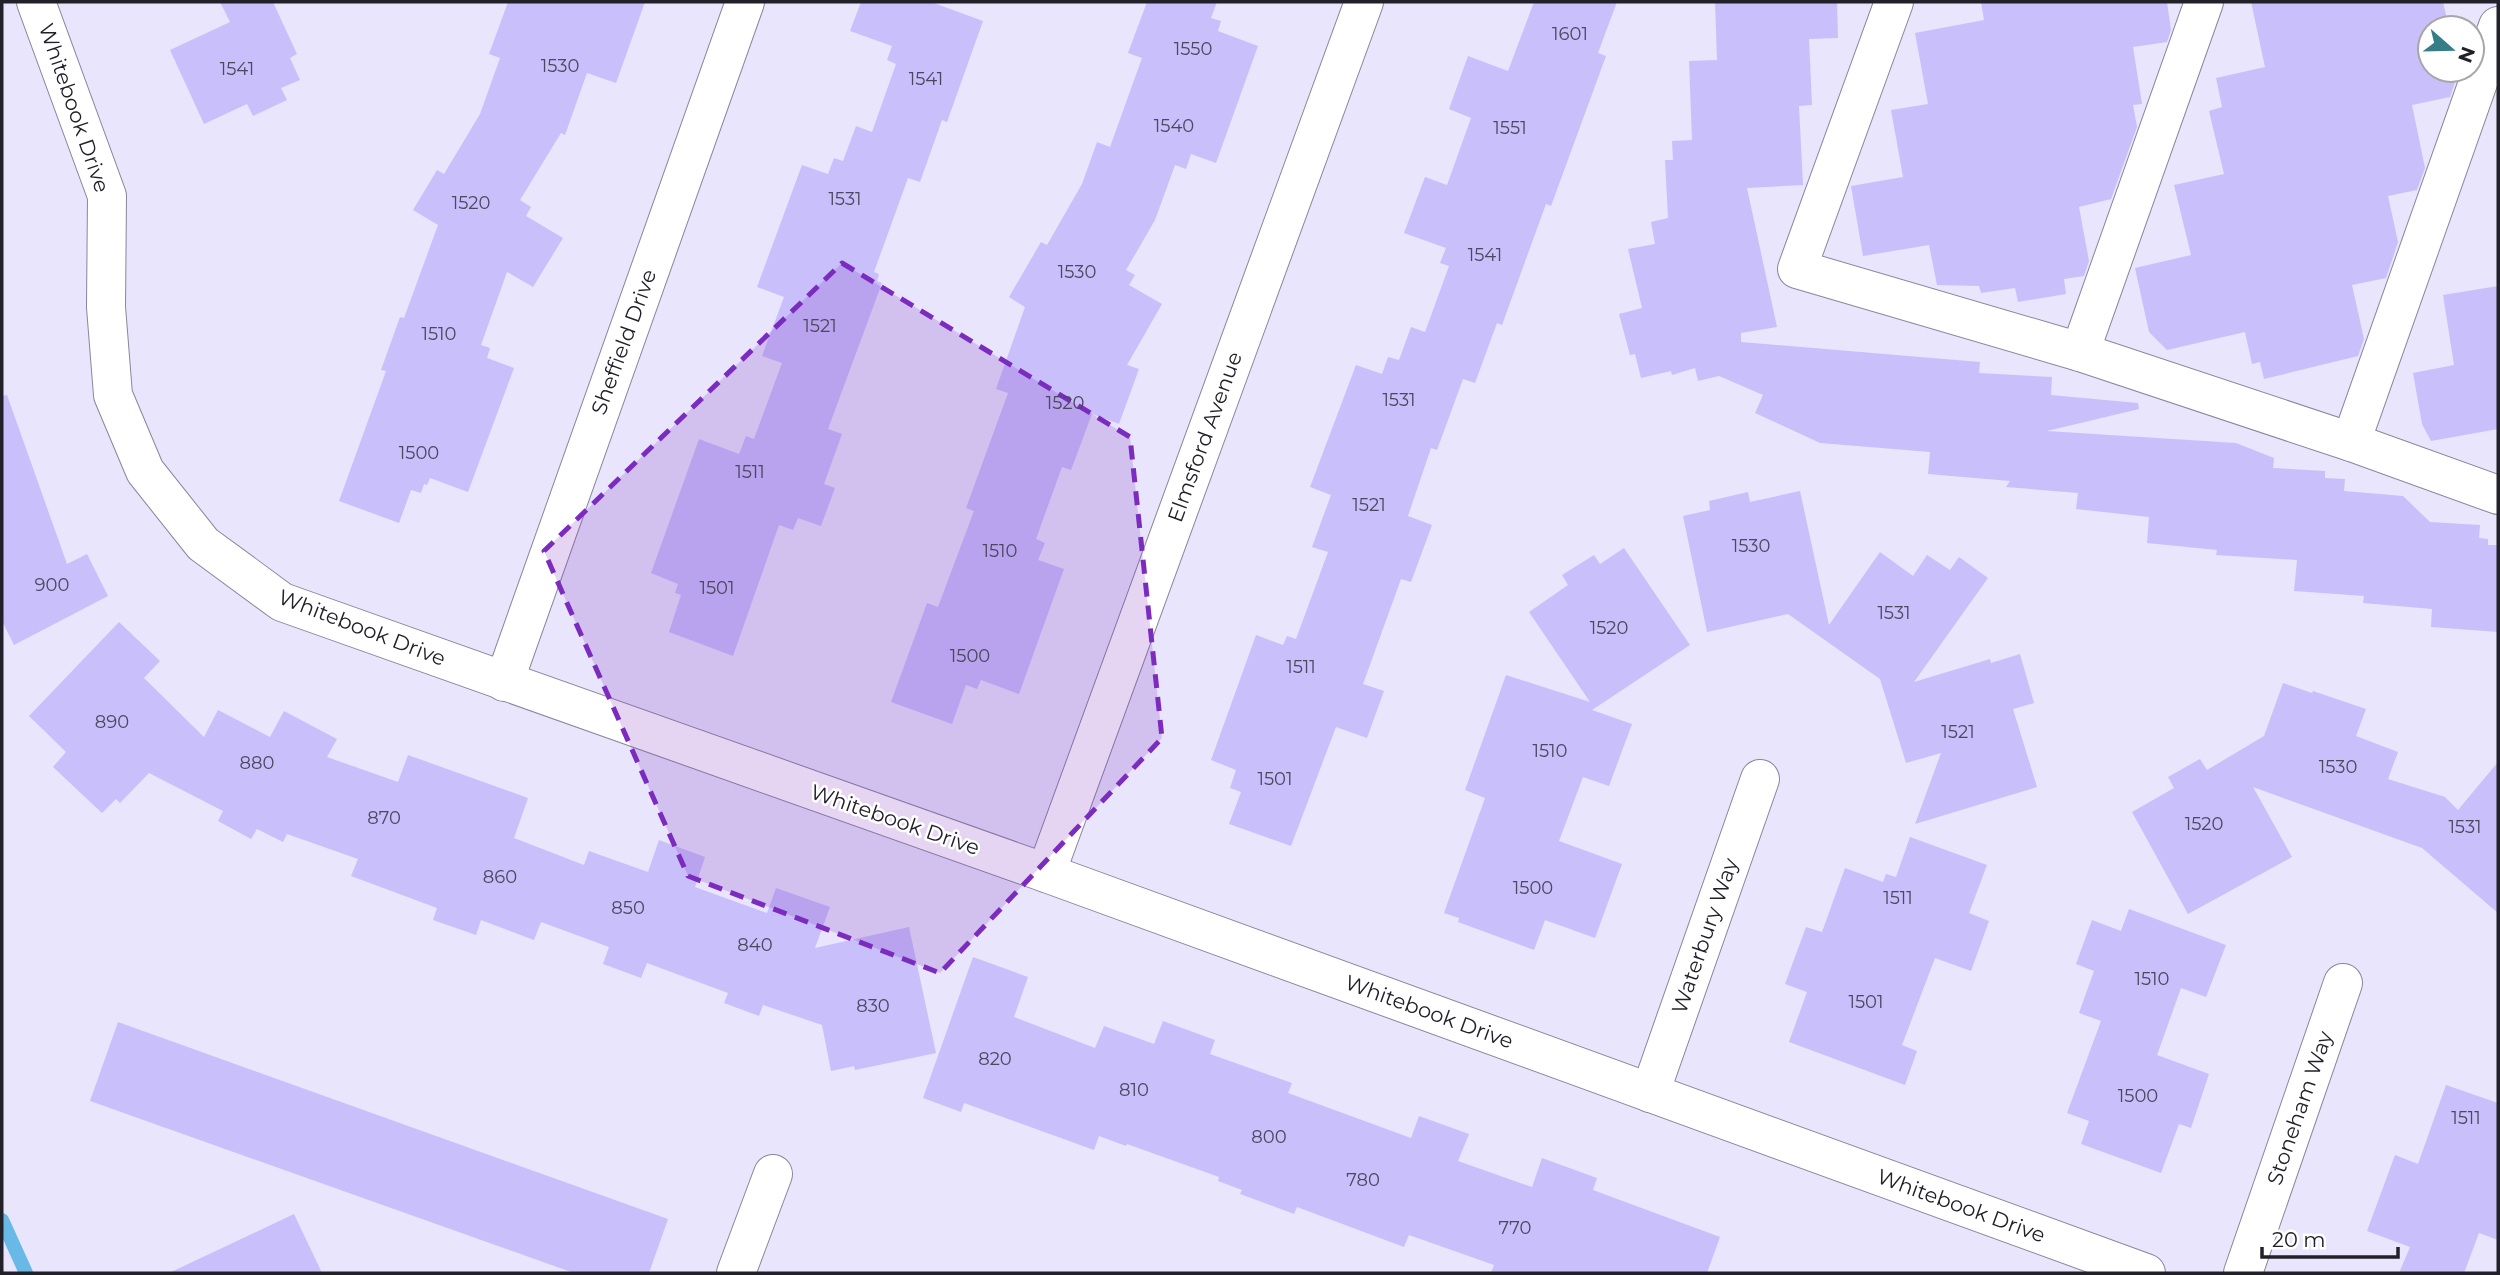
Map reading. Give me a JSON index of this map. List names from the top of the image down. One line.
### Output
{"streets":{"street":["Whitebook Drive","Sheffield Drive","Elmsford Avenue","Waterbury Way","Stoneham Way"]},"crossings":[["Whitebook Drive","Sheffield Drive"],["Whitebook Drive","Elmsford Avenue"],["Whitebook Drive","Waterbury Way"]],"house_numbers":["1601","1550","1530","1541","1541","1540","1551","1531","1520","1541","1530","1521","1510","1531","1520","1500","1511","1521","1530","1510","900","1501","1531","1520","1500","1511","890","1521","1510","880","1530","1501","870","1520","1531","860","1500","1511","850","840","1510","1501","830","820","810","1500","1511","800","780","770"],"scale_bar":"20 m","north":"right"}
